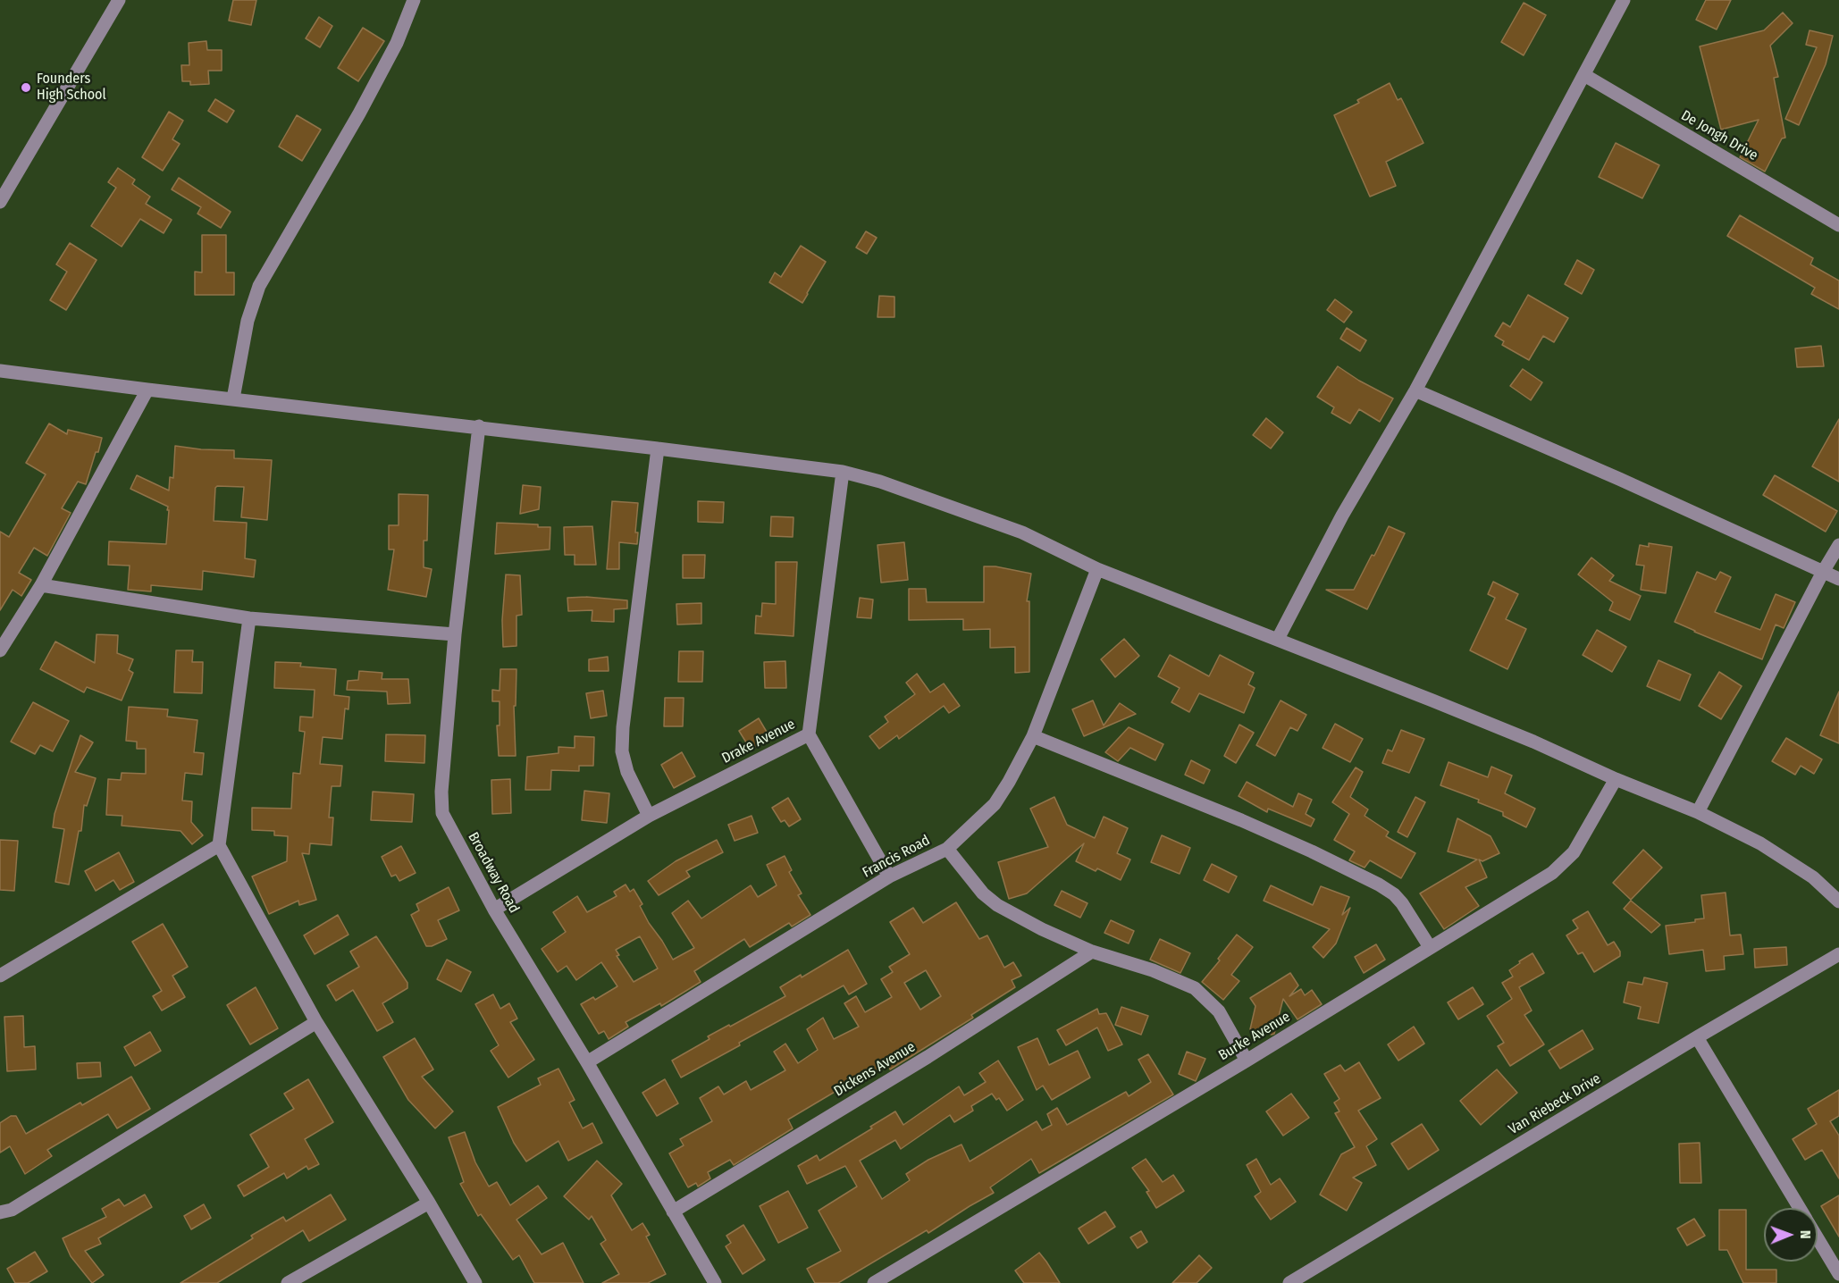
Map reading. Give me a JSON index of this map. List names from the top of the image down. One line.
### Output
{"streets":{"street":["De Jongh Drive","Drake Avenue","Francis Road","Broadway Road","Burke Avenue","Dickens Avenue","Van Riebeck Drive"]},"crossings":[["Drake Avenue","Broadway Road"],["Francis Road","Broadway Road"],["Broadway Road","Dickens Avenue"]],"places":["Founders High School"],"north":"right"}
